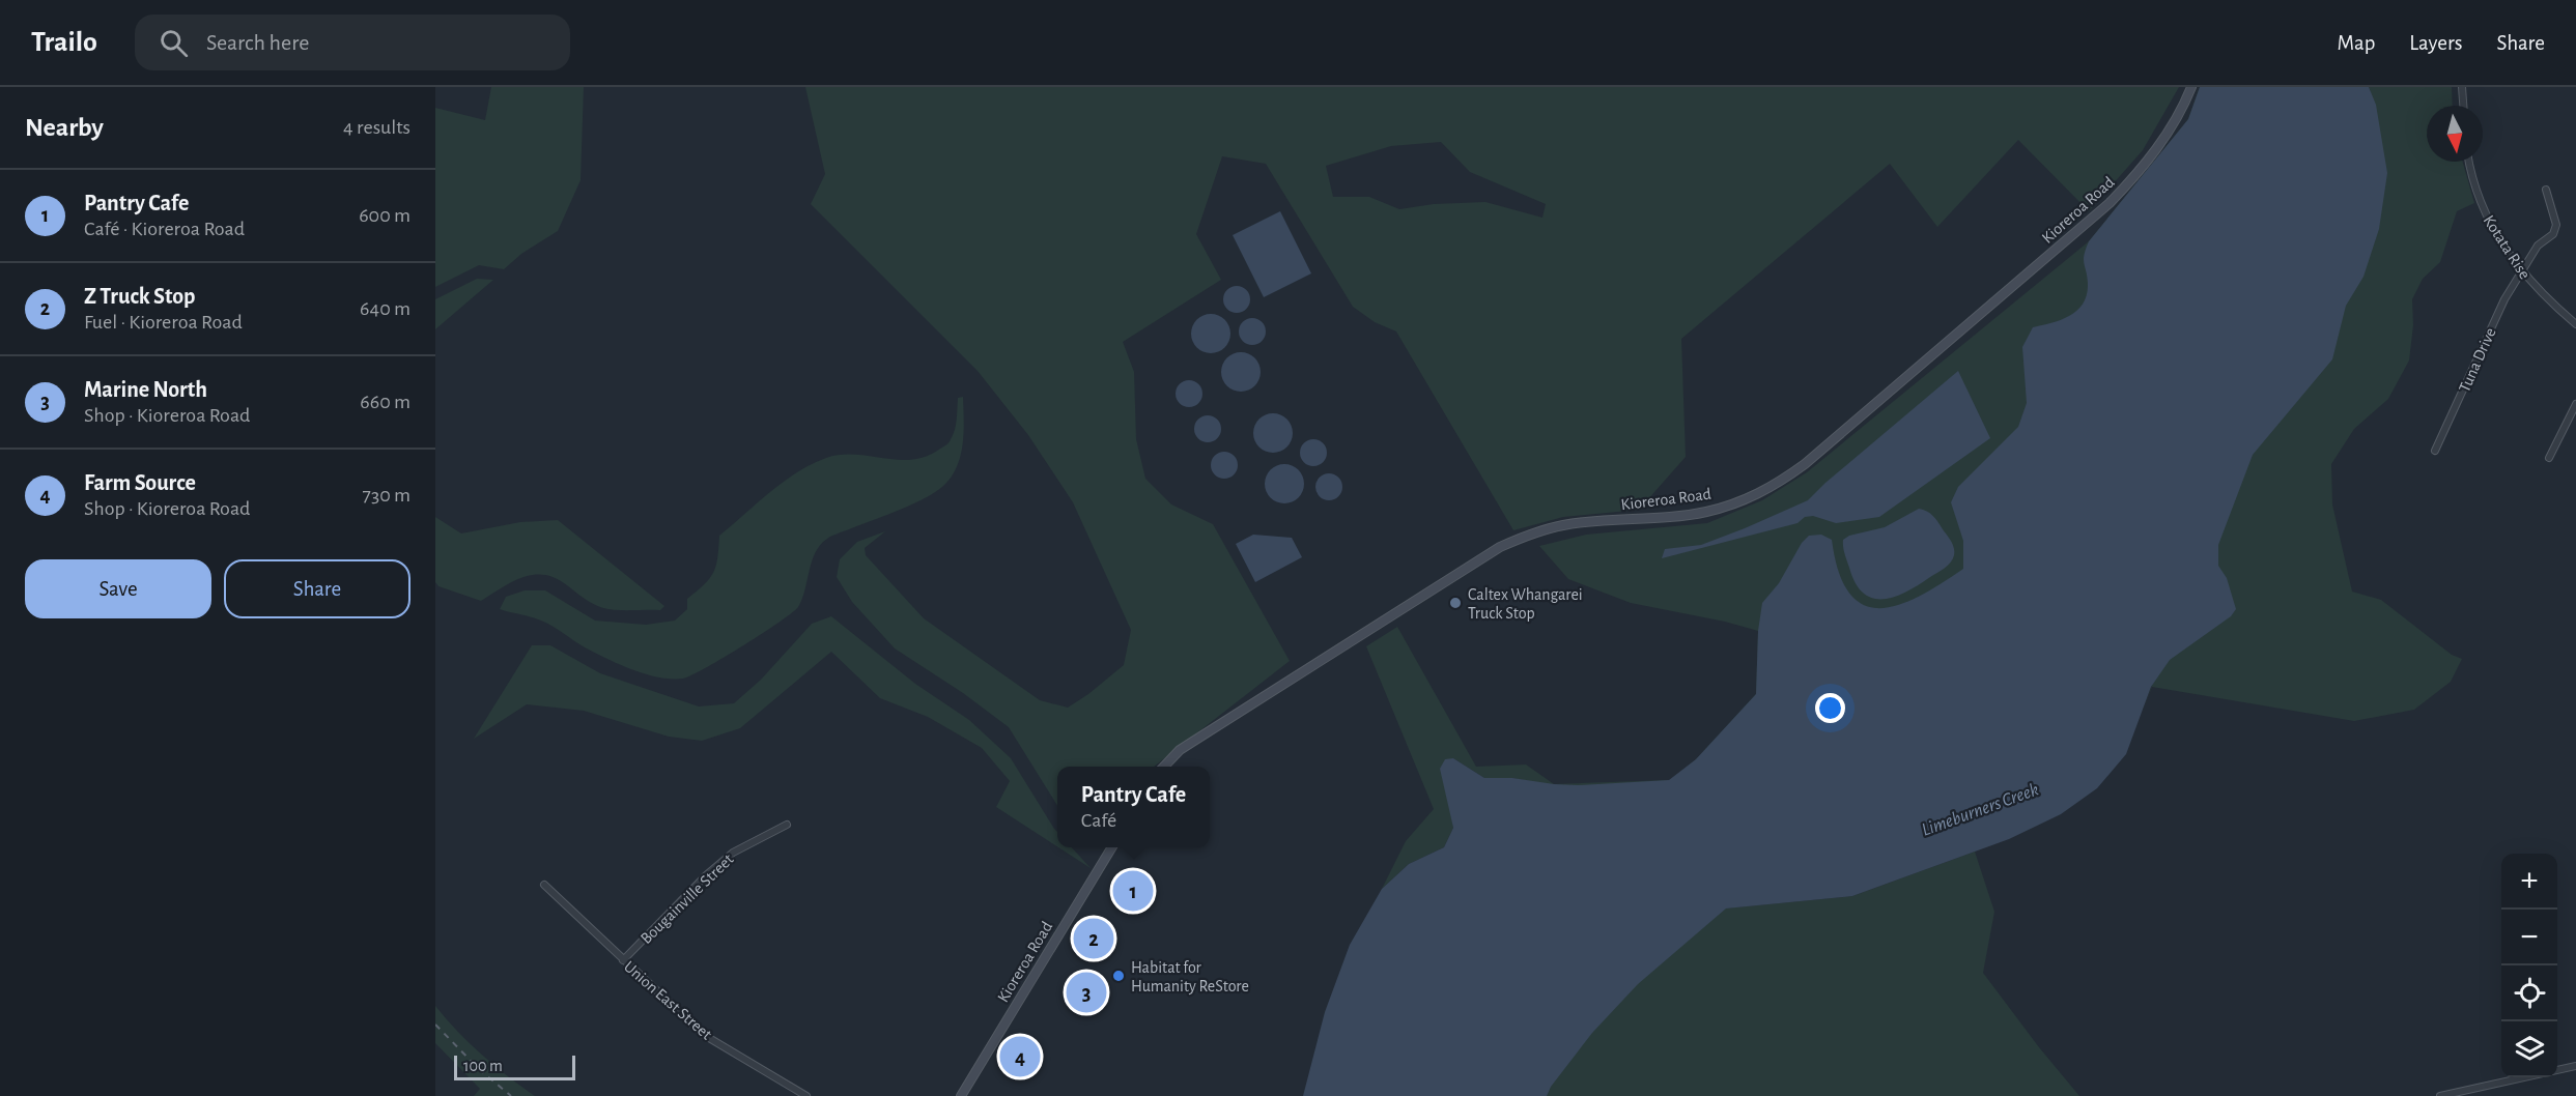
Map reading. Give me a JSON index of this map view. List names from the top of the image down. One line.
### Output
{"streets":{"main road":["Kioreroa Road"],"street":["Kotata Rise","Tuna Drive","Bougainville Street","Union East Street"]},"crossings":[["Kotata Rise","Tuna Drive"],["Bougainville Street","Union East Street"]],"water":["Limeburners Creek"],"places":["Caltex Whangarei Truck Stop","Habitat for Humanity ReStore"],"scale_bar":"100 m","north":"bottom","page":{"header":"Trailo","search":"Search here","nav":["Map","Layers","Share"],"heading":["Nearby","4 results"],"list":[{"mark":"1","name":"Pantry Cafe","note":"Café · Kioreroa Road","value":"600 m"},{"mark":"2","name":"Z Truck Stop","note":"Fuel · Kioreroa Road","value":"640 m"},{"mark":"3","name":"Marine North","note":"Shop · Kioreroa Road","value":"660 m"},{"mark":"4","name":"Farm Source","note":"Shop · Kioreroa Road","value":"730 m"}],"buttons":["Save","Share"],"popup":["Pantry Cafe","Café"],"map_buttons":["+","−"],"pins":["1","2","3","4"],"scale":"100 m"}}
